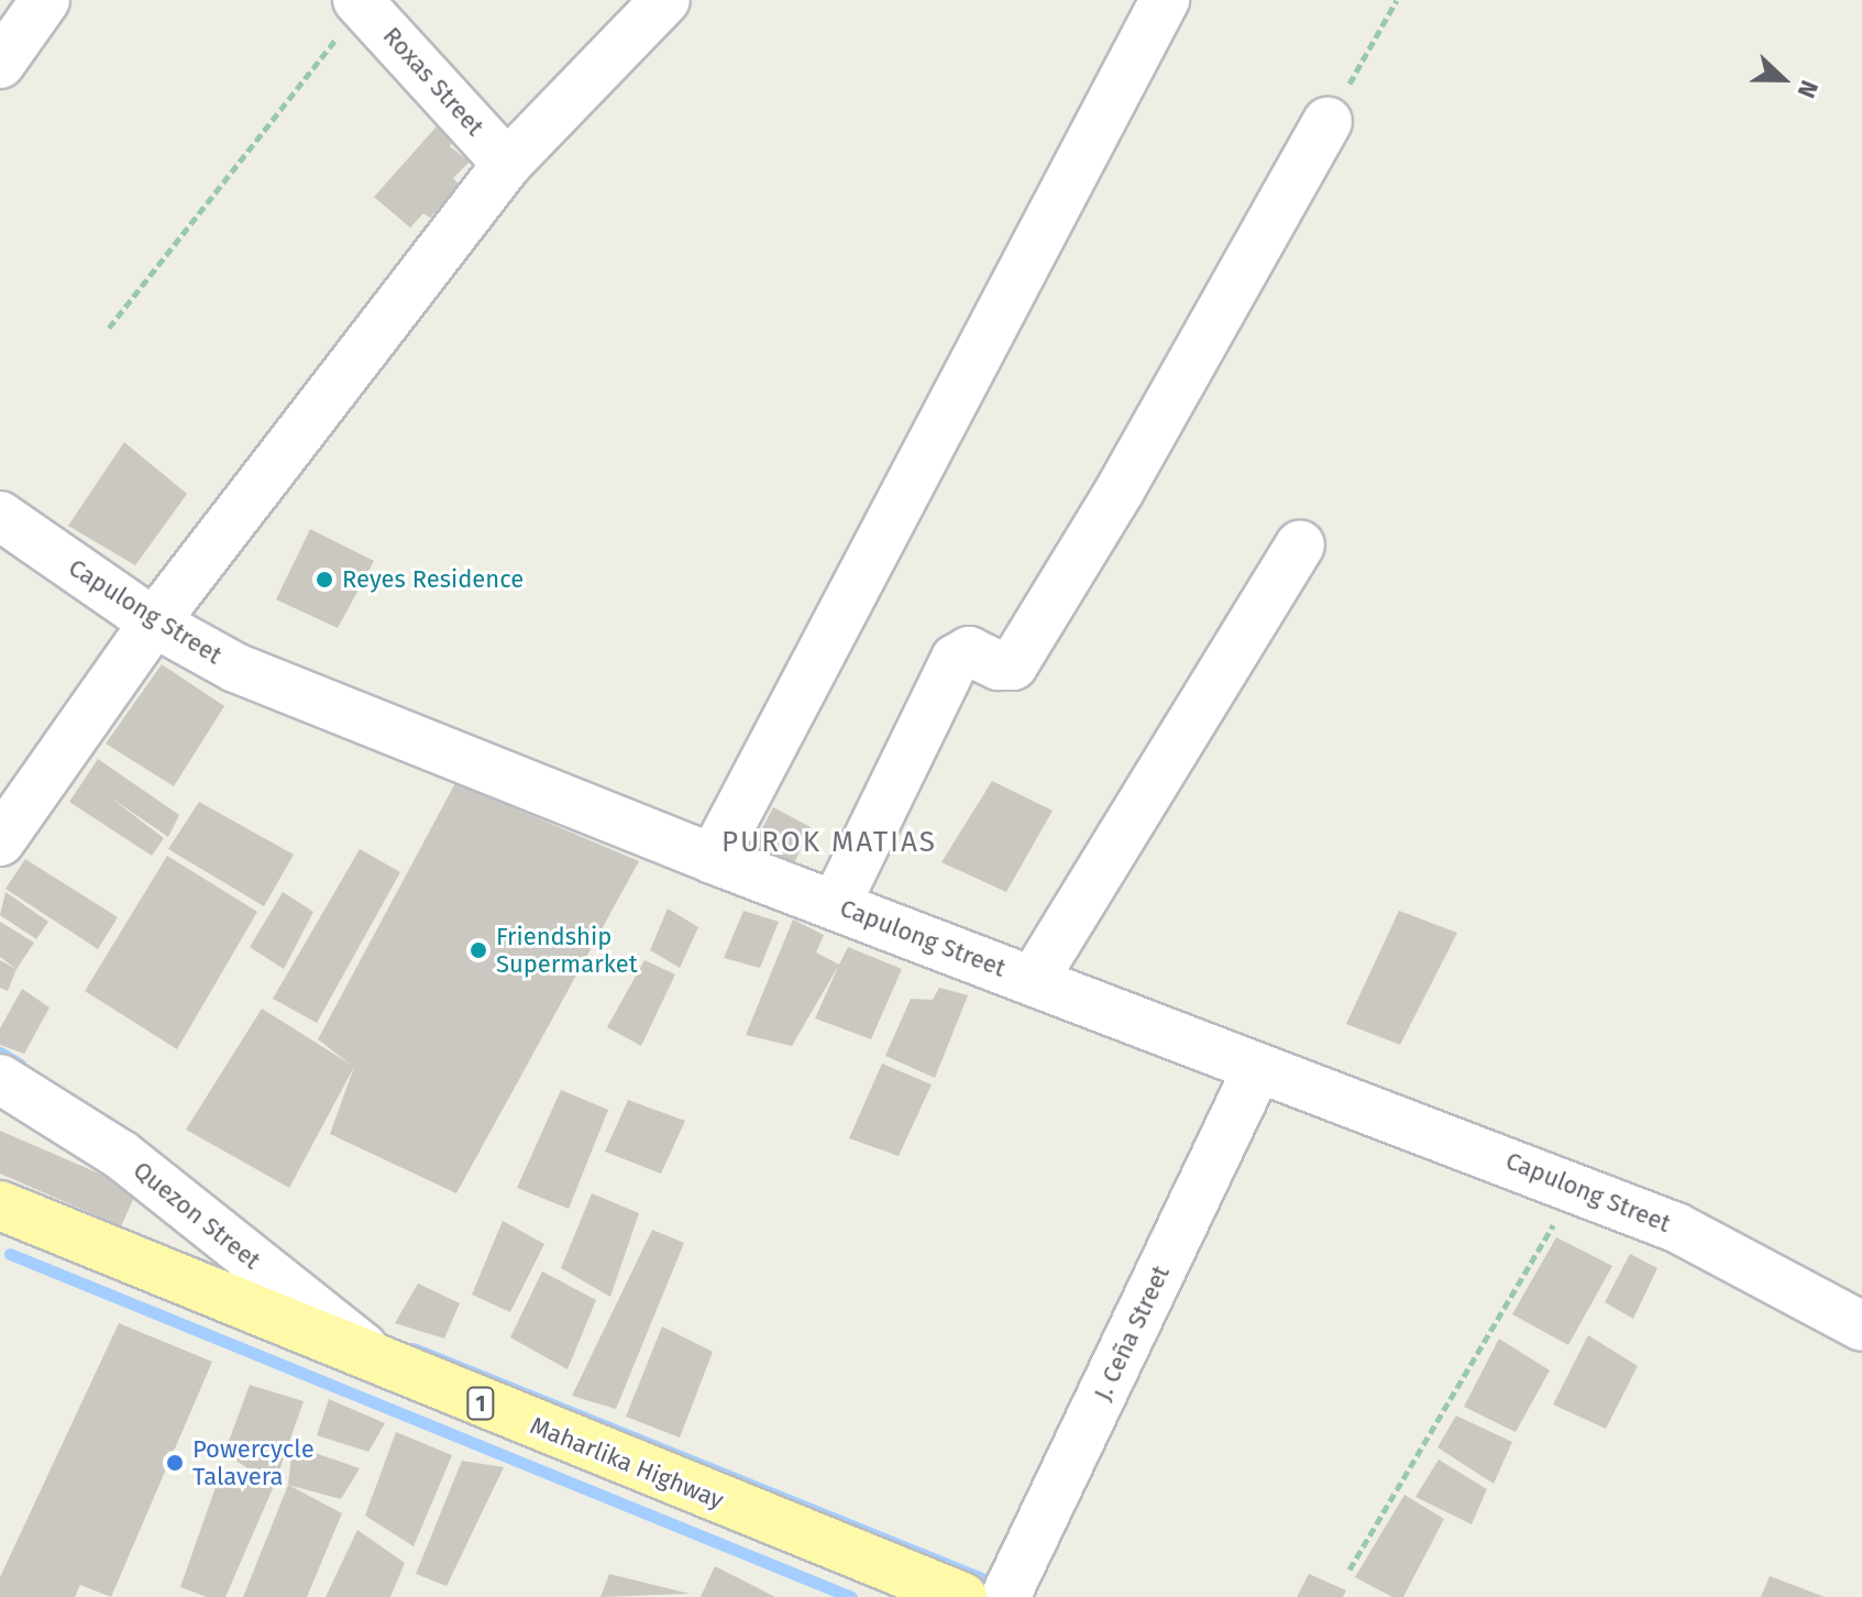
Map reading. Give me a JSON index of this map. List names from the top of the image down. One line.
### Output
{"streets":{"main road":["1","Maharlika Highway"],"street":["Roxas Street","Capulong Street","Quezon Street","J. Ceña Street"]},"crossings":[["Capulong Street","J. Ceña Street"],["Quezon Street","Maharlika Highway"]],"districts":["PUROK MATIAS"],"places":["Reyes Residence","Friendship Supermarket","Powercycle Talavera"],"north":"right"}
